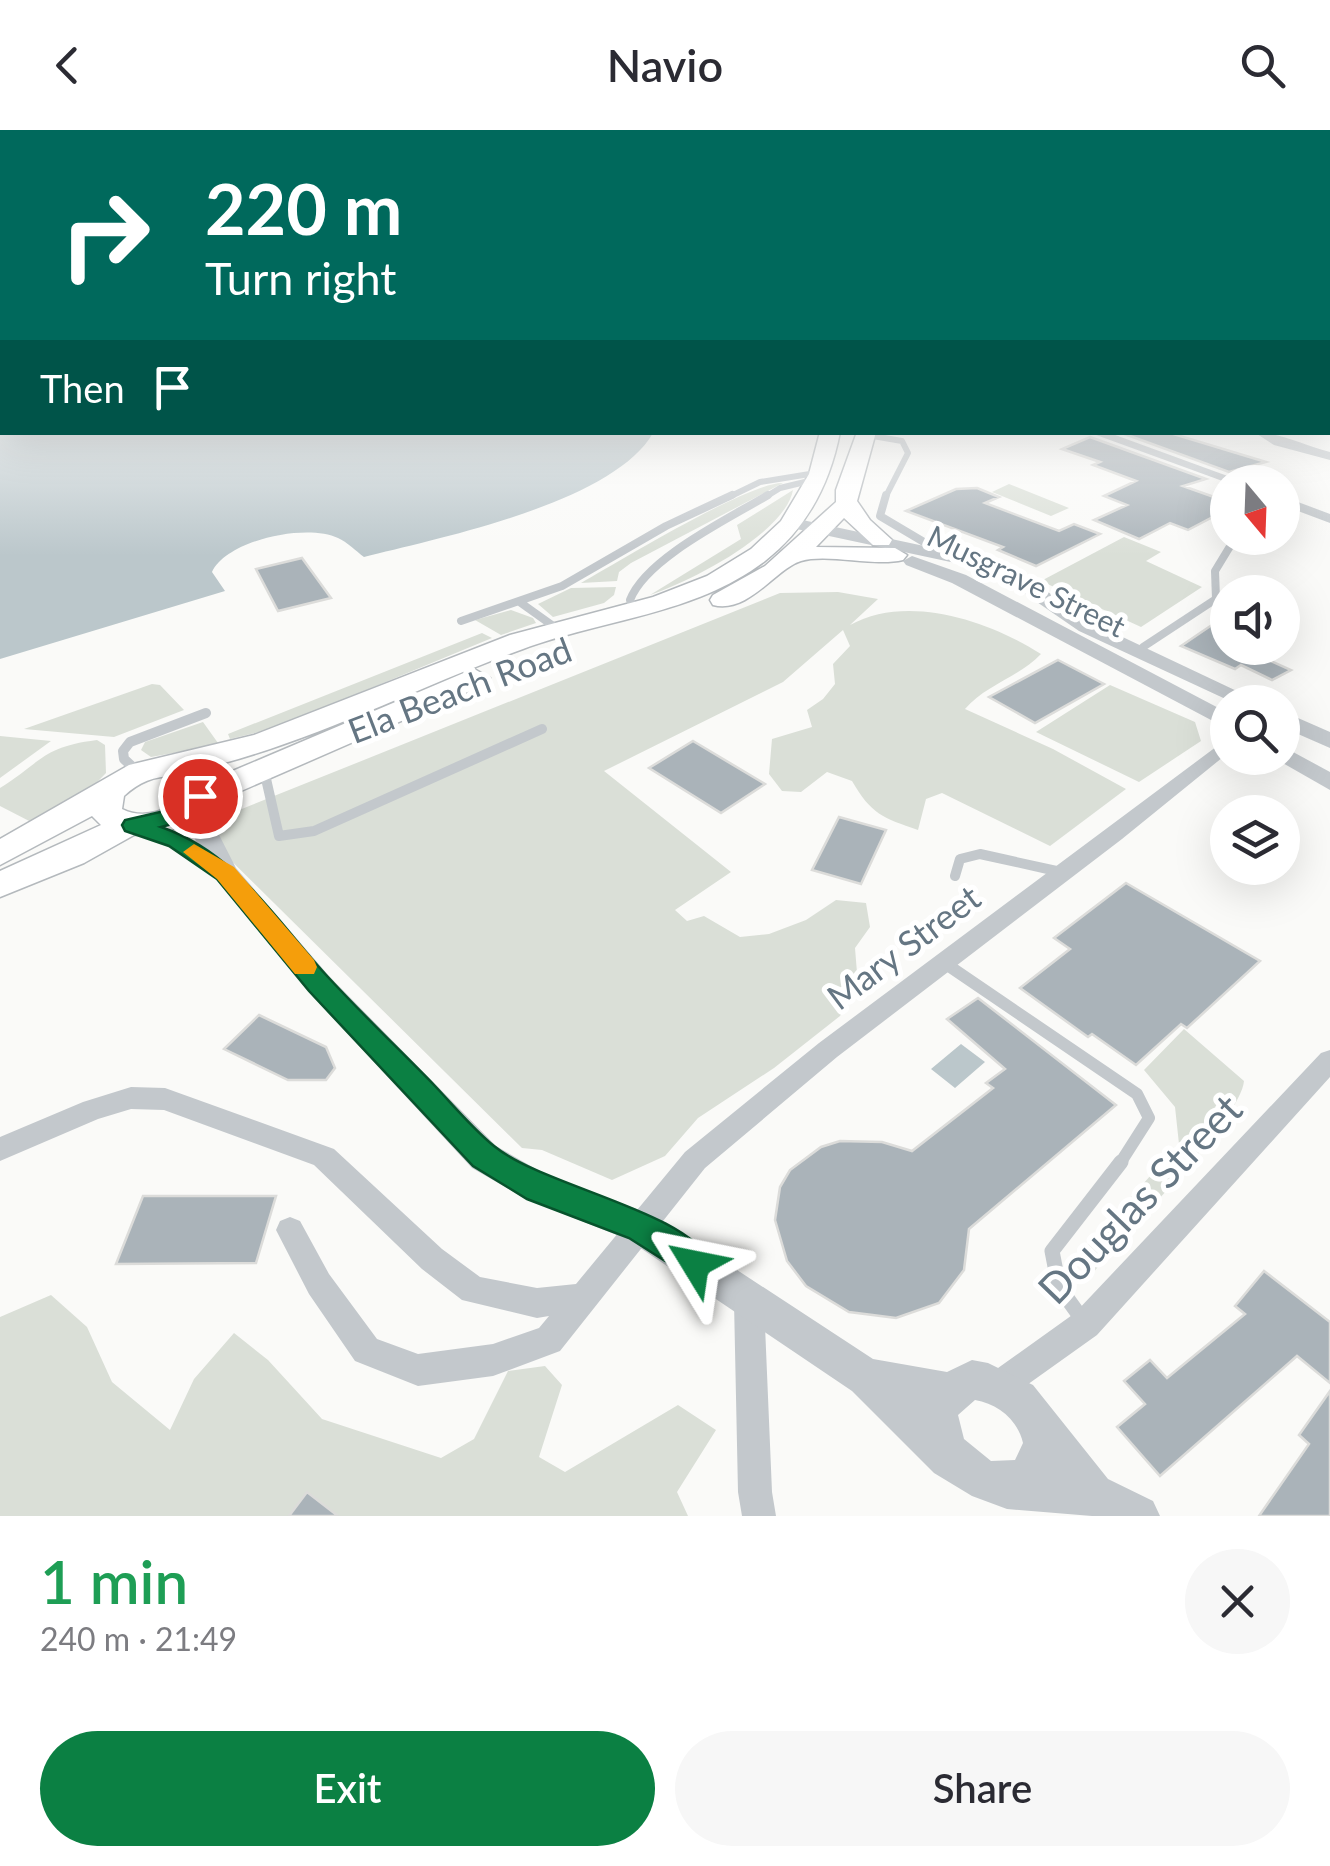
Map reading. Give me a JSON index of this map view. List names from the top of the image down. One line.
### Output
{"streets":{"highway":["Ela Beach Road"],"street":["Musgrave Street","Mary Street","Douglas Street"]},"crossings":[["Musgrave Street","Ela Beach Road"]],"north":"bottom","page":{"header":"Navio","turn":["220 m","Turn right"],"then":"Then","heading":["1 min","240 m · 21:49"],"buttons":["Exit","Share"]}}
